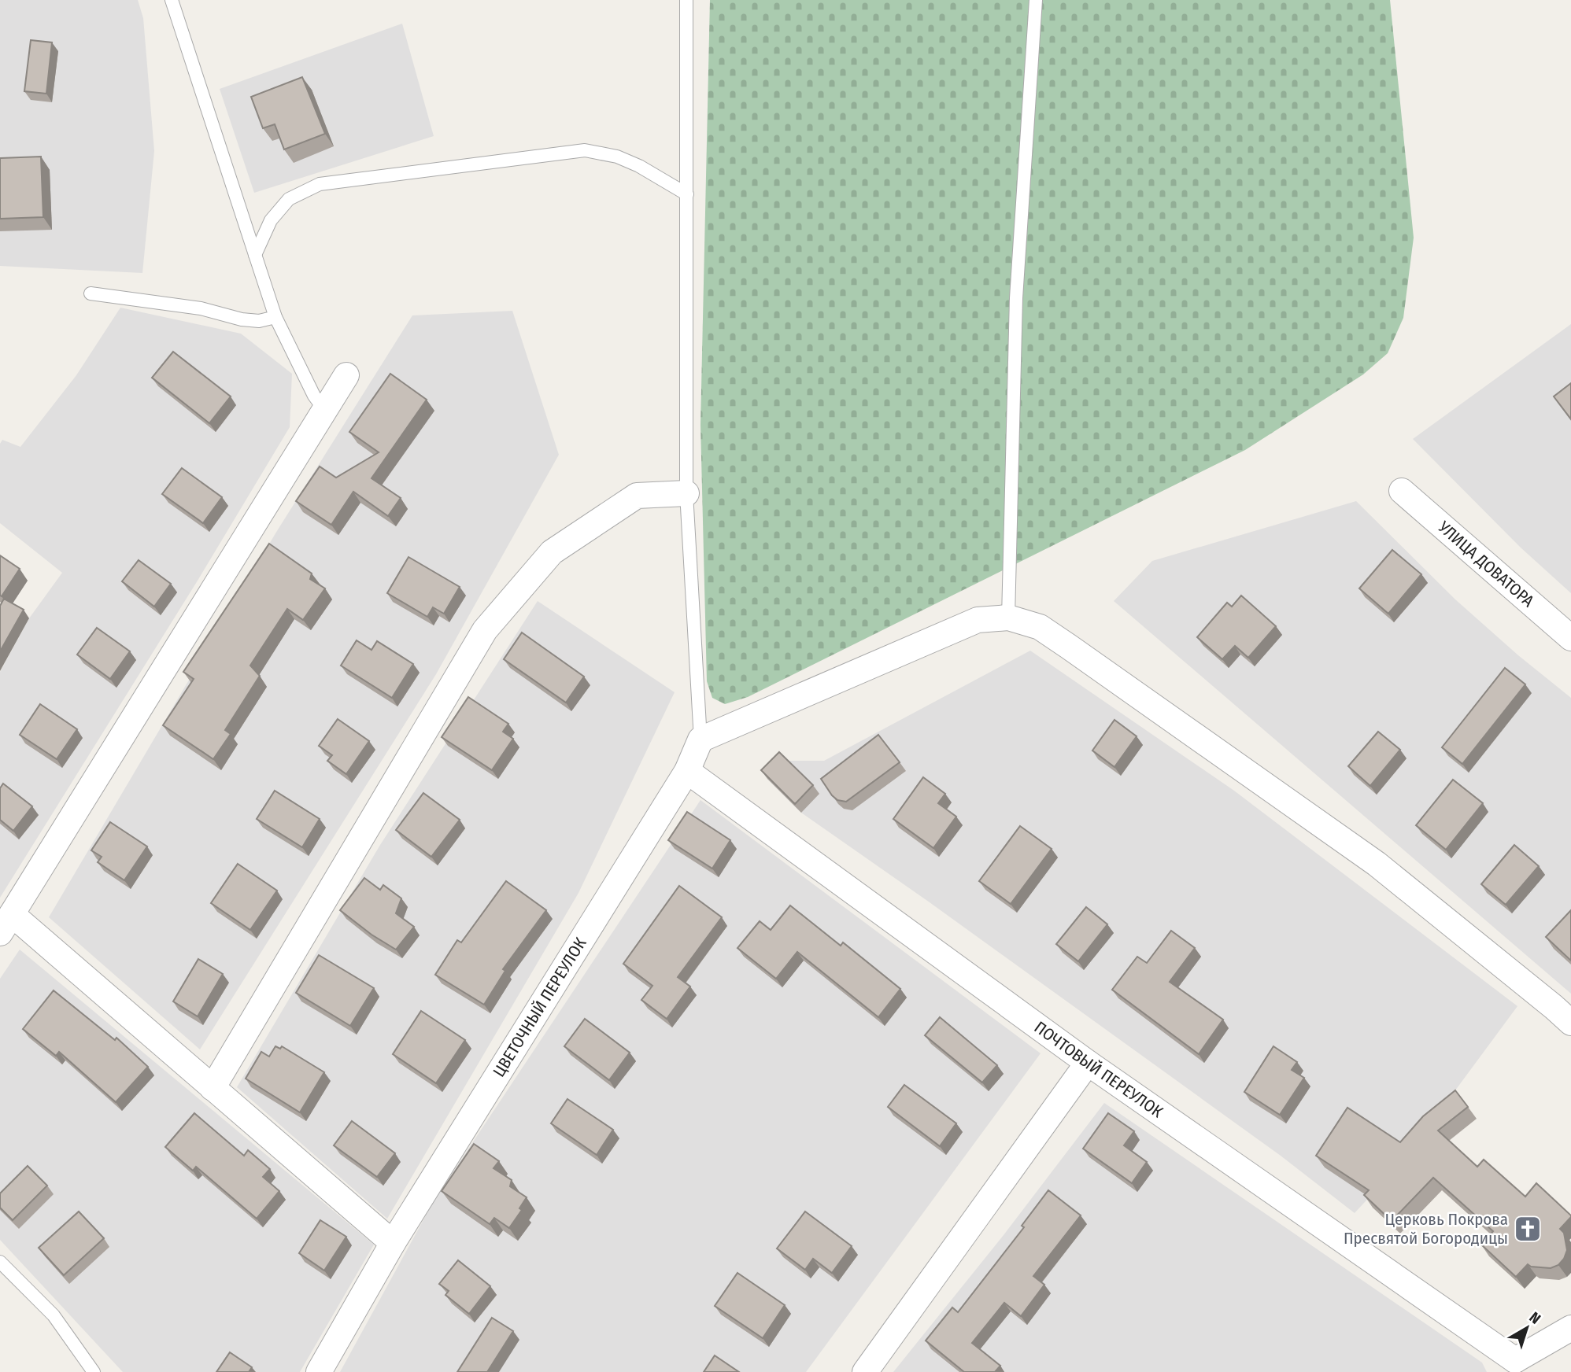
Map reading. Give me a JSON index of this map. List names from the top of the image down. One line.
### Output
{"streets":{"street":["УЛИЦА ДОВАТОРА","ЦВЕТОЧНЫЙ ПЕРЕУЛОК","ПОЧТОВЫЙ ПЕРЕУЛОК"]},"crossings":[["ЦВЕТОЧНЫЙ ПЕРЕУЛОК","ПОЧТОВЫЙ ПЕРЕУЛОК"]],"places":{"church":["Церковь Покрова Пресвятой Богородицы"]},"north":"top right"}
